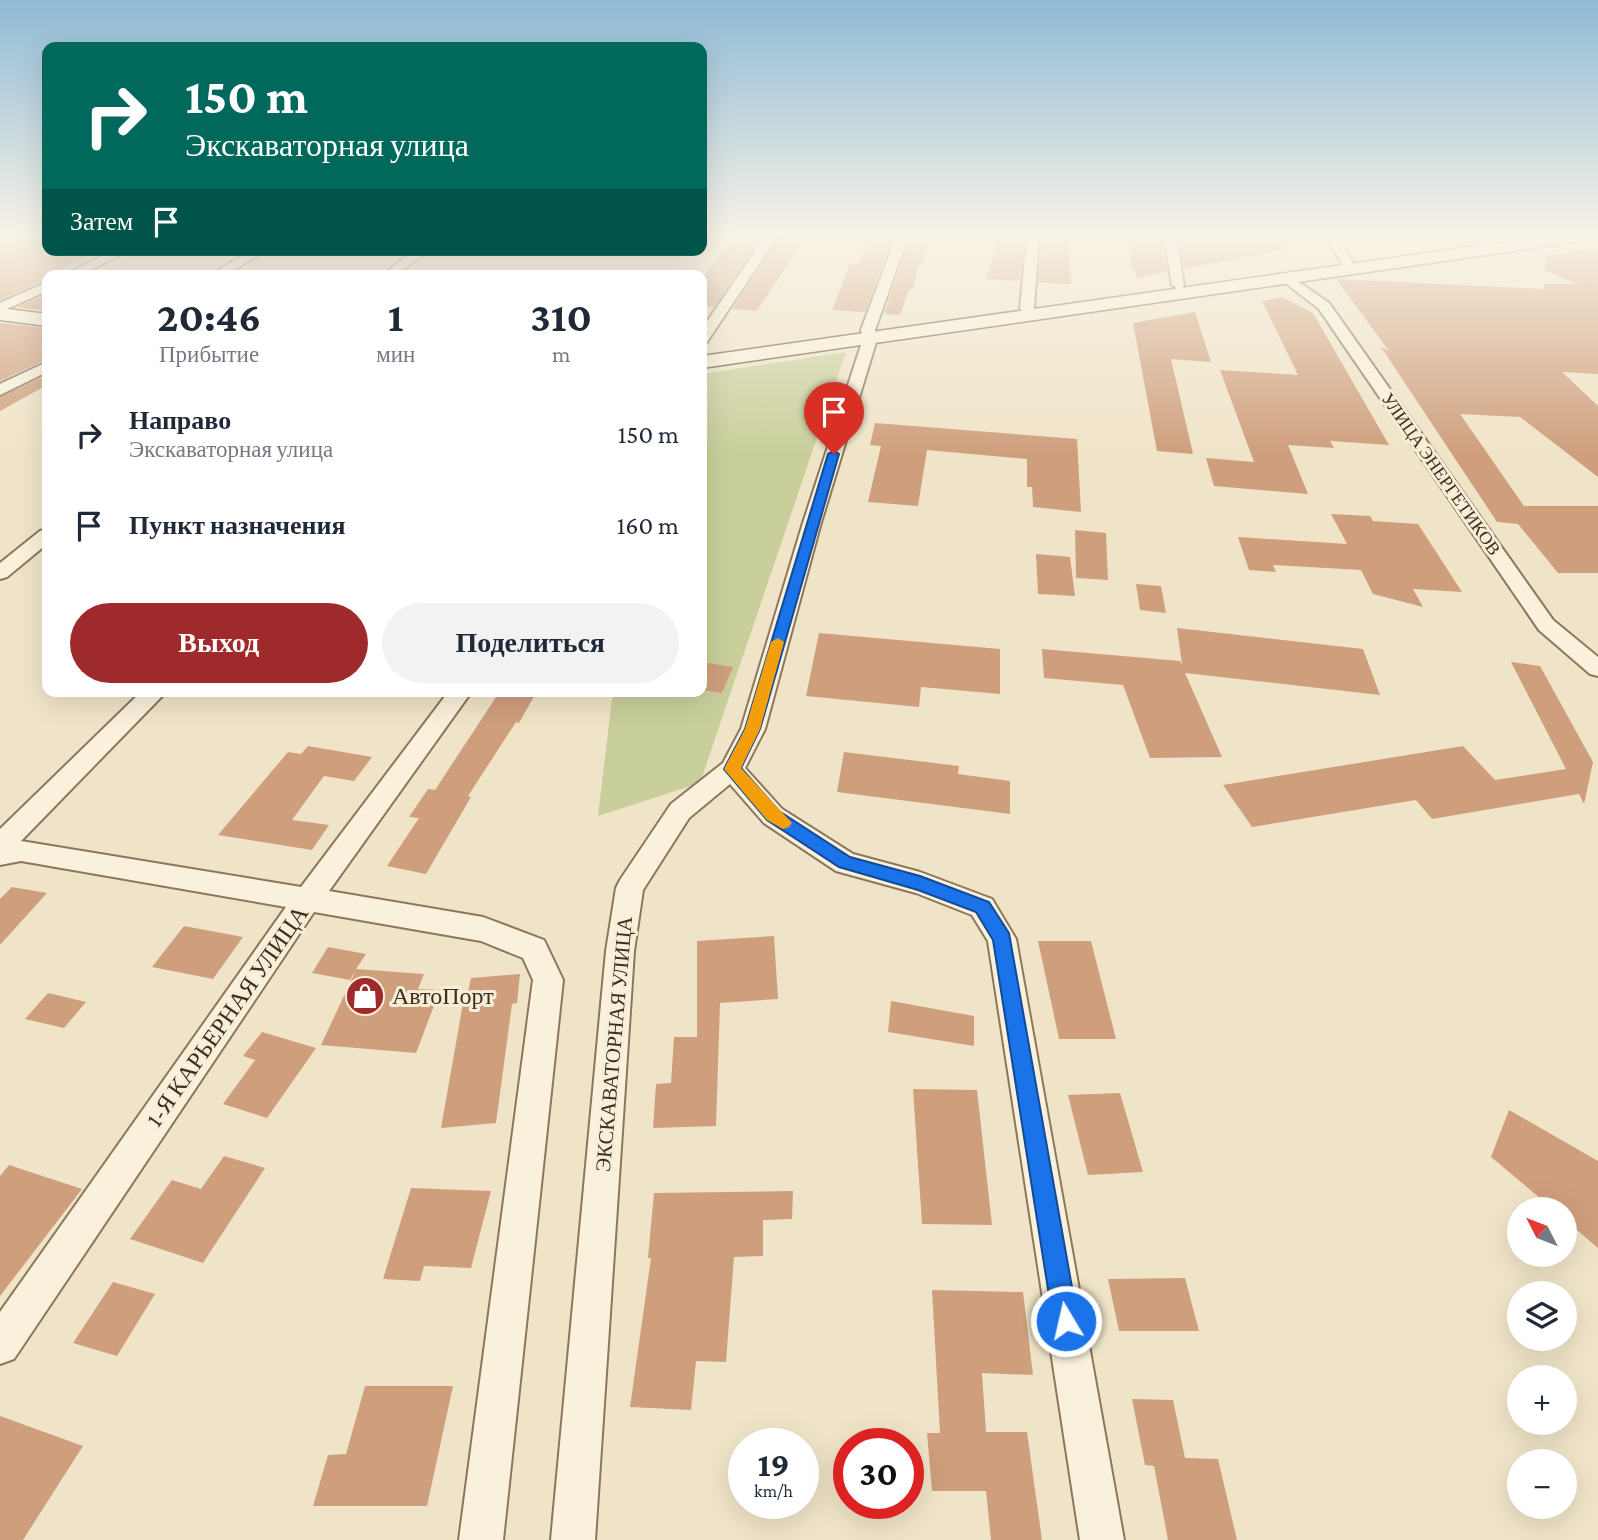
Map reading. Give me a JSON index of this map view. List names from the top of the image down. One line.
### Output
{"streets":{"street":["УЛИЦА ЭНЕРГЕТИКОВ","1-Я КАРЬЕРНАЯ УЛИЦА","ЭКСКАВАТОРНАЯ УЛИЦА"]},"places":{"shop":["АвтоПорт"]},"north":"top left","page":{"turn":["150 m","Экскаваторная улица"],"then":"Затем","eta":["20:46","Прибытие","1","мин","310","m"],"list":[{"name":"Направо","note":"Экскаваторная улица","value":"150 m"},{"name":"Пункт назначения","value":"160 m"}],"buttons":["Выход","Поделиться"],"map_buttons":["+","−"],"speed":"19 km/h","limit":"30"}}
